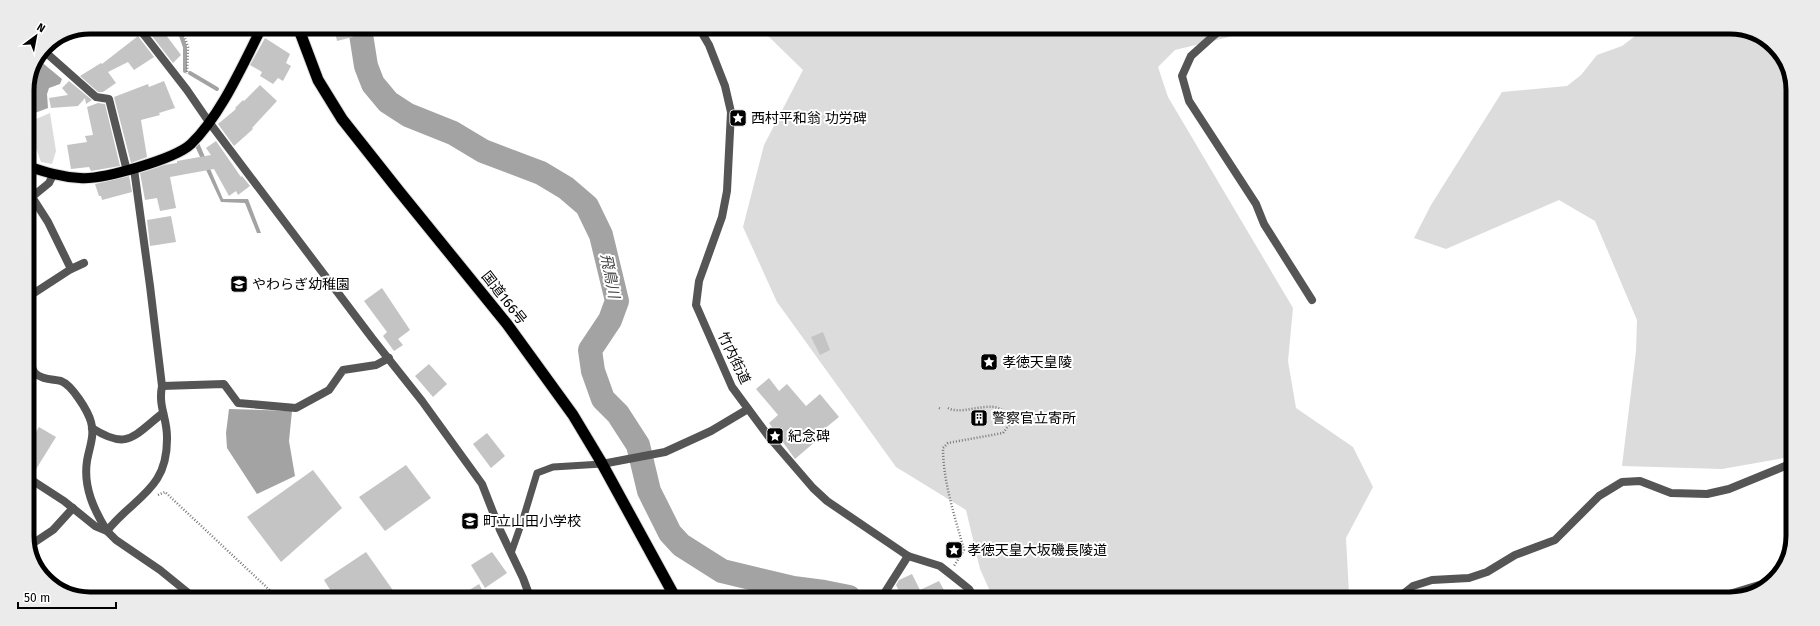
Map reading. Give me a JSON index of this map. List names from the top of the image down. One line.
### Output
{"streets":{"highway":["国道166号"],"street":["竹内街道"]},"water":["飛鳥川"],"places":{"place":["西村平和翁 功労碑","孝徳天皇陵","紀念碑","孝徳天皇大坂磯長陵道"],"school or university":["やわらぎ幼稚園","町立山田小学校"],"building":["警察官立寄所"]},"scale_bar":"50 m","north":"top right"}
